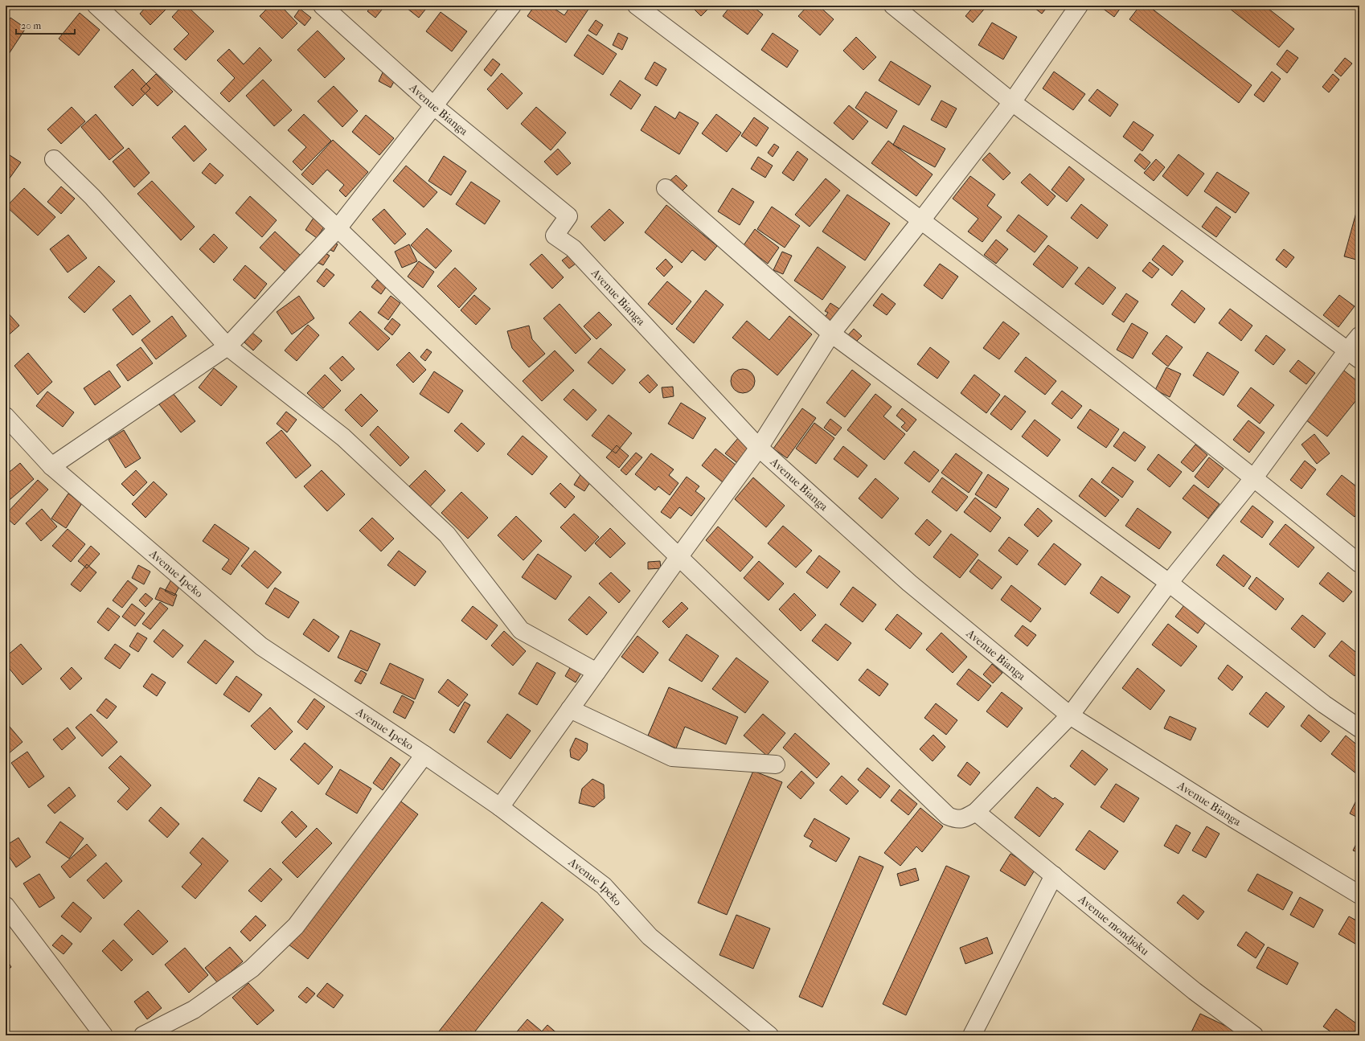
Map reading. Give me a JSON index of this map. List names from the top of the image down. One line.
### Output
{"streets":{"street":["Avenue Bianga","Avenue Ipeko","Avenue mondjoku"]},"scale_bar":"20 m"}
